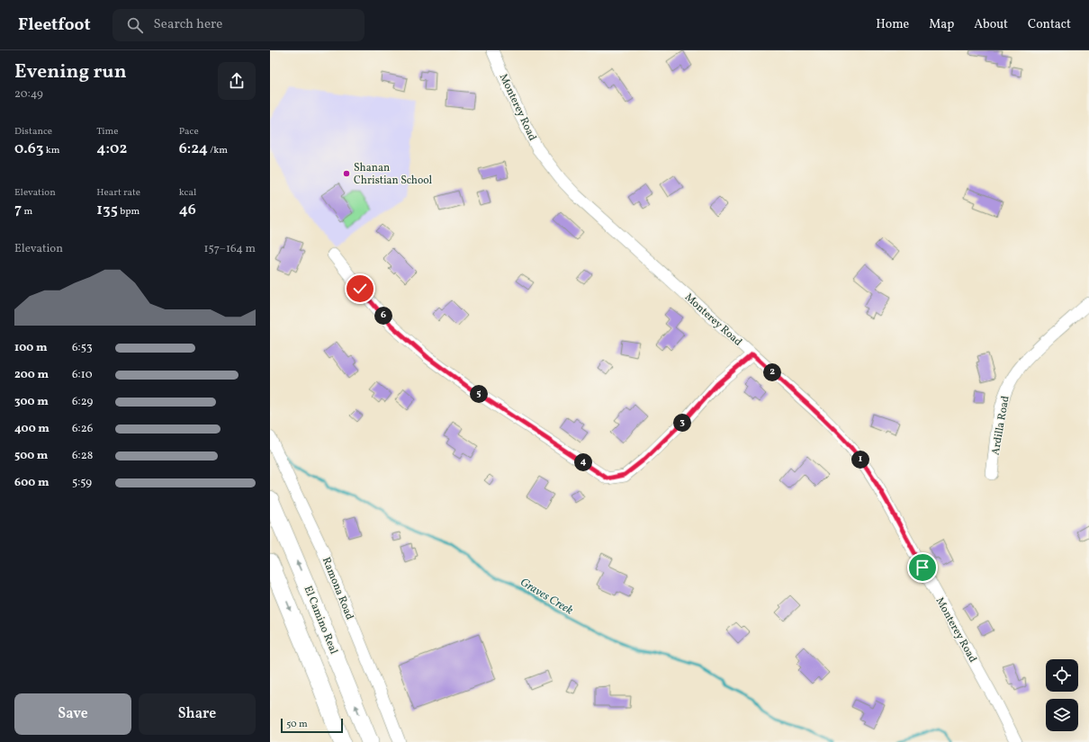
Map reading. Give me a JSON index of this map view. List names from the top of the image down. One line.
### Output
{"streets":{"highway":["El Camino Real"],"street":["Monterey Road","Ardilla Road","Ramona Road"]},"water":["Graves Creek"],"places":["Shanan Christian School"],"scale_bar":"50 m","page":{"header":"Fleetfoot","search":"Search here","nav":["Home","Map","About","Contact"],"heading":["Evening run","20:49"],"stats":[["Distance","0.63 km"],["Time","4:02"],["Pace","6:24 /km"],["Elevation","7 m"],["Heart rate","135 bpm"],["kcal","46"]],"chart":["Elevation","157–164 m"],"pins":["6","2","5","3","1","4"],"list":[{"name":"100 m","note":"6:53"},{"name":"200 m","note":"6:10"},{"name":"300 m","note":"6:29"},{"name":"400 m","note":"6:26"},{"name":"500 m","note":"6:28"},{"name":"600 m","note":"5:59"}],"buttons":["Save","Share"],"scale":"50 m"}}
